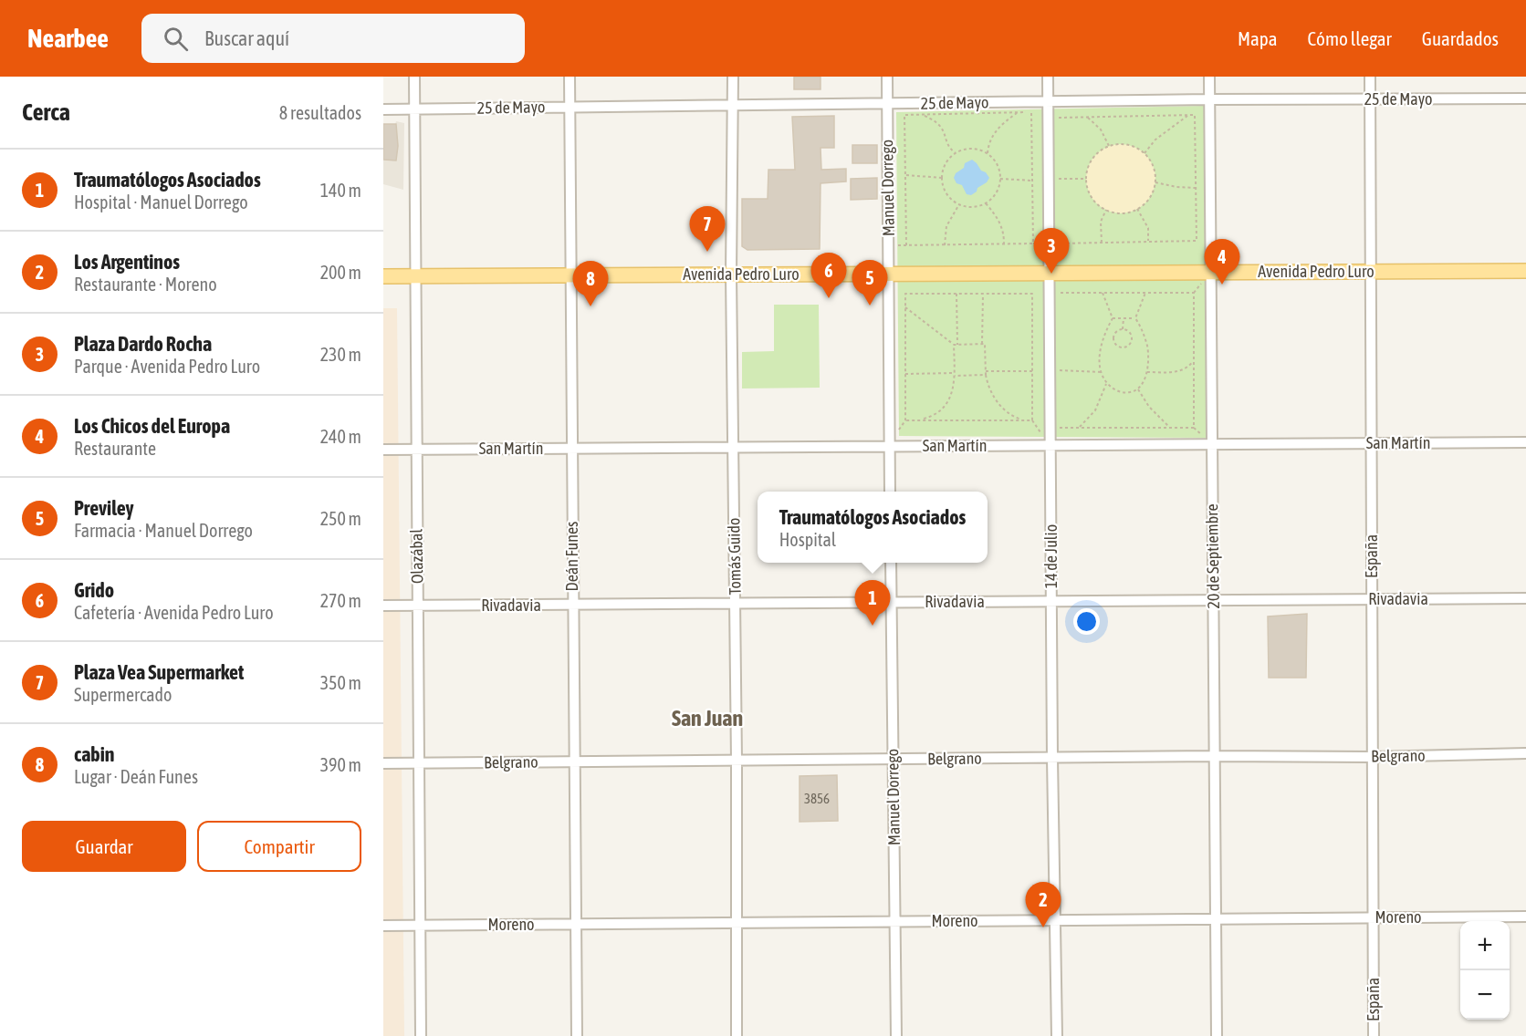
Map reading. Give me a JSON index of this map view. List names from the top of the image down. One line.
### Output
{"streets":{"main road":["Avenida Pedro Luro"],"street":["25 de Mayo","Manuel Dorrego","San Martín","Olazábal","Deán Funes","Tomás Guido","14 de Julio","20 de Septiembre","España","Rivadavia","Belgrano","Moreno"]},"crossings":[["25 de Mayo","Manuel Dorrego"],["25 de Mayo","Olazábal"],["25 de Mayo","Deán Funes"],["25 de Mayo","Tomás Guido"],["25 de Mayo","14 de Julio"],["25 de Mayo","20 de Septiembre"],["25 de Mayo","España"],["Manuel Dorrego","Avenida Pedro Luro"],["Manuel Dorrego","San Martín"],["Manuel Dorrego","Rivadavia"],["Manuel Dorrego","Belgrano"],["Manuel Dorrego","Moreno"],["Avenida Pedro Luro","Olazábal"],["Avenida Pedro Luro","Deán Funes"],["Avenida Pedro Luro","Tomás Guido"],["Avenida Pedro Luro","14 de Julio"],["Avenida Pedro Luro","20 de Septiembre"],["Avenida Pedro Luro","España"],["San Martín","Olazábal"],["San Martín","Deán Funes"],["San Martín","Tomás Guido"],["San Martín","14 de Julio"],["San Martín","20 de Septiembre"],["San Martín","España"],["Olazábal","Rivadavia"],["Olazábal","Belgrano"],["Olazábal","Moreno"],["Deán Funes","Rivadavia"],["Deán Funes","Belgrano"],["Deán Funes","Moreno"],["Tomás Guido","Rivadavia"],["Tomás Guido","Belgrano"],["Tomás Guido","Moreno"],["14 de Julio","Rivadavia"],["14 de Julio","Belgrano"],["14 de Julio","Moreno"],["20 de Septiembre","Rivadavia"],["20 de Septiembre","Belgrano"],["20 de Septiembre","Moreno"],["España","Rivadavia"],["España","Belgrano"],["España","Moreno"]],"districts":["San Juan"],"house_numbers":["3856"],"page":{"header":"Nearbee","search":"Buscar aquí","nav":["Mapa","Cómo llegar","Guardados"],"heading":["Cerca","8 resultados"],"list":[{"mark":"1","name":"Traumatólogos Asociados","note":"Hospital · Manuel Dorrego","value":"140 m"},{"mark":"2","name":"Los Argentinos","note":"Restaurante · Moreno","value":"200 m"},{"mark":"3","name":"Plaza Dardo Rocha","note":"Parque · Avenida Pedro Luro","value":"230 m"},{"mark":"4","name":"Los Chicos del Europa","note":"Restaurante","value":"240 m"},{"mark":"5","name":"Previley","note":"Farmacia · Manuel Dorrego","value":"250 m"},{"mark":"6","name":"Grido","note":"Cafetería · Avenida Pedro Luro","value":"270 m"},{"mark":"7","name":"Plaza Vea Supermarket","note":"Supermercado","value":"350 m"},{"mark":"8","name":"cabin","note":"Lugar · Deán Funes","value":"390 m"}],"pins":["7","3","4","6","5","8","1","2"],"popup":["Traumatólogos Asociados","Hospital"],"buttons":["Guardar","Compartir"],"map_buttons":["+","−"]}}
